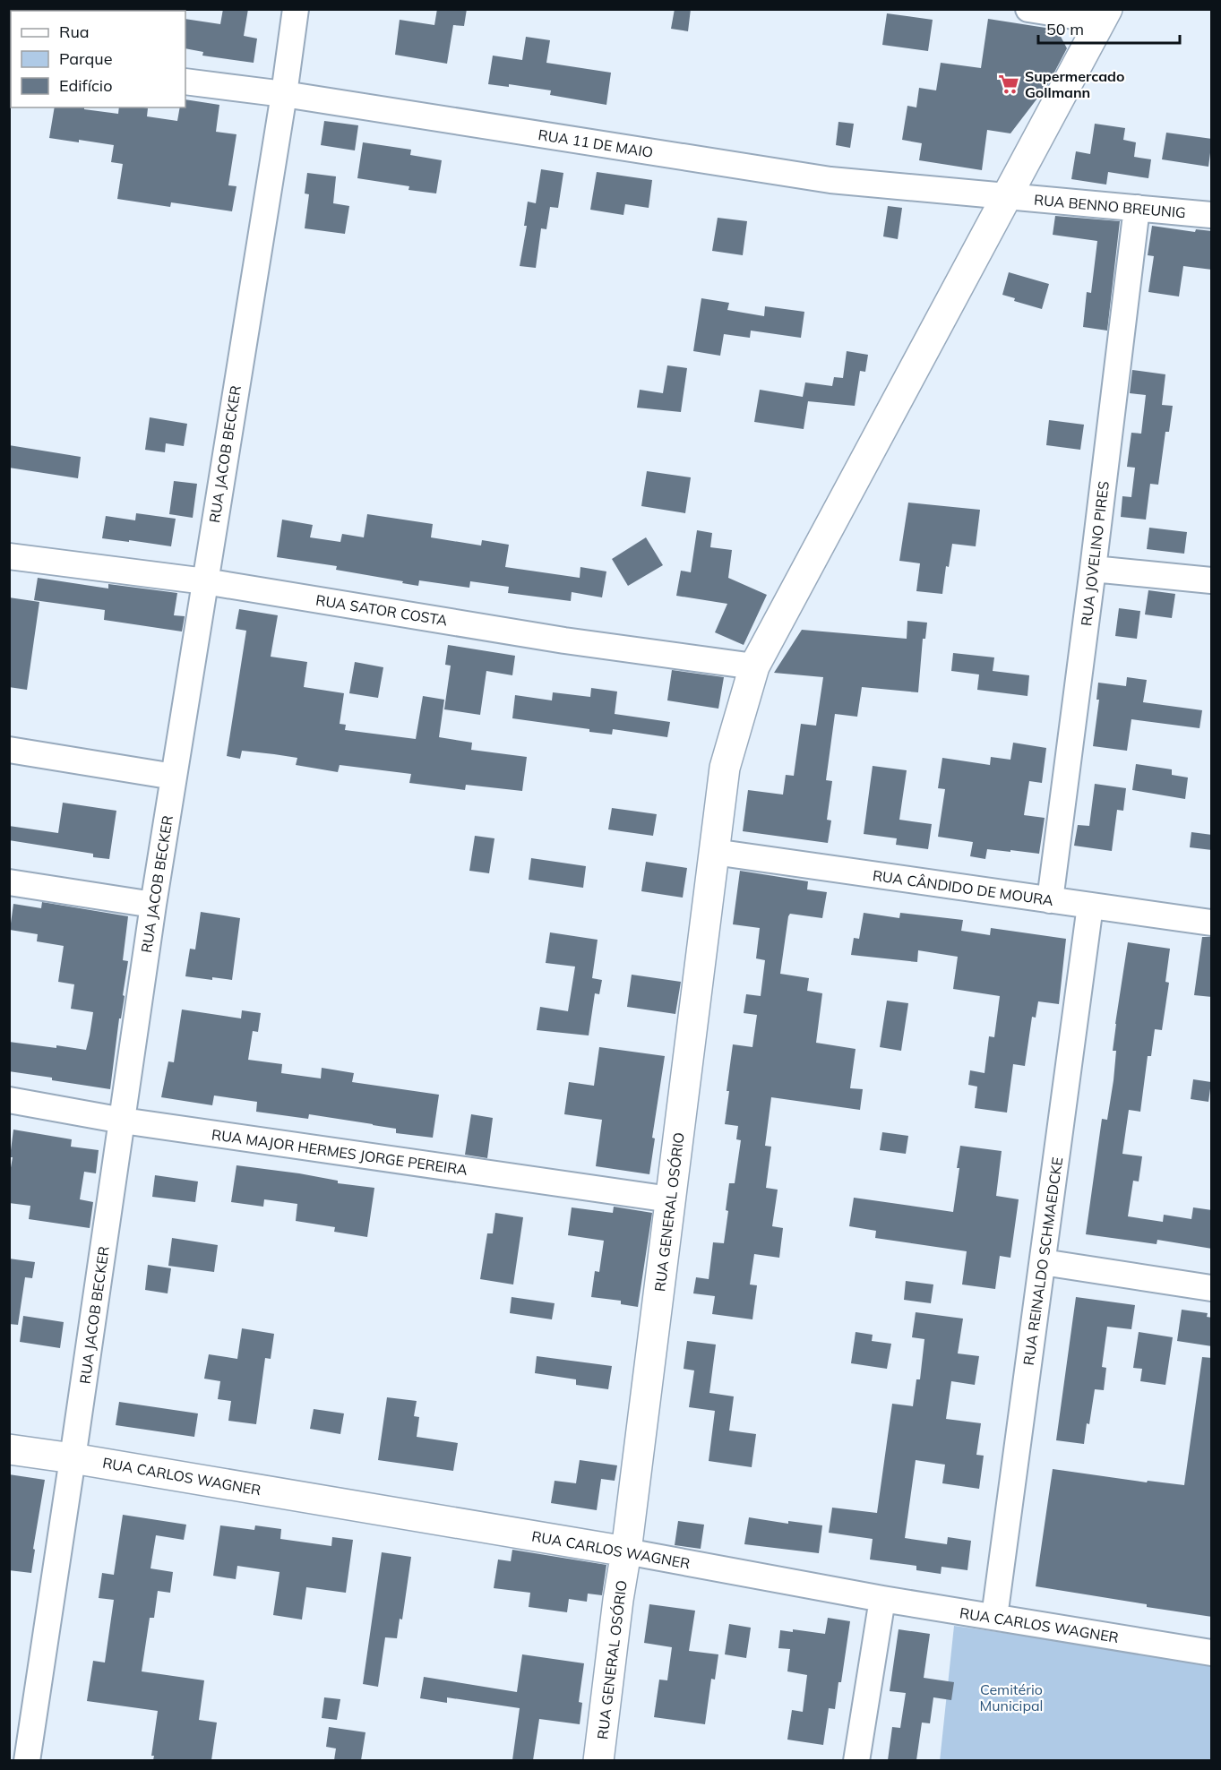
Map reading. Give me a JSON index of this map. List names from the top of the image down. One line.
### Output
{"streets":{"main road":["RUA GENERAL OSÓRIO","RUA CARLOS WAGNER"],"street":["RUA 11 DE MAIO","RUA BENNO BREUNIG","RUA JACOB BECKER","RUA JOVELINO PIRES","RUA SATOR COSTA","RUA CÂNDIDO DE MOURA","RUA MAJOR HERMES JORGE PEREIRA","RUA REINALDO SCHMAEDCKE"]},"crossings":[["RUA 11 DE MAIO","RUA BENNO BREUNIG"],["RUA 11 DE MAIO","RUA JACOB BECKER"],["RUA 11 DE MAIO","RUA GENERAL OSÓRIO"],["RUA BENNO BREUNIG","RUA JOVELINO PIRES"],["RUA BENNO BREUNIG","RUA GENERAL OSÓRIO"],["RUA JACOB BECKER","RUA SATOR COSTA"],["RUA JACOB BECKER","RUA MAJOR HERMES JORGE PEREIRA"],["RUA JACOB BECKER","RUA CARLOS WAGNER"],["RUA JOVELINO PIRES","RUA CÂNDIDO DE MOURA"],["RUA SATOR COSTA","RUA GENERAL OSÓRIO"],["RUA CÂNDIDO DE MOURA","RUA GENERAL OSÓRIO"],["RUA CÂNDIDO DE MOURA","RUA REINALDO SCHMAEDCKE"],["RUA MAJOR HERMES JORGE PEREIRA","RUA GENERAL OSÓRIO"],["RUA GENERAL OSÓRIO","RUA CARLOS WAGNER"],["RUA REINALDO SCHMAEDCKE","RUA CARLOS WAGNER"]],"parks":["Cemitério Municipal"],"places":{"supermarket":["Supermercado Gollmann"]},"legend":["Rua","Parque","Edifício"],"scale_bar":"50 m"}
